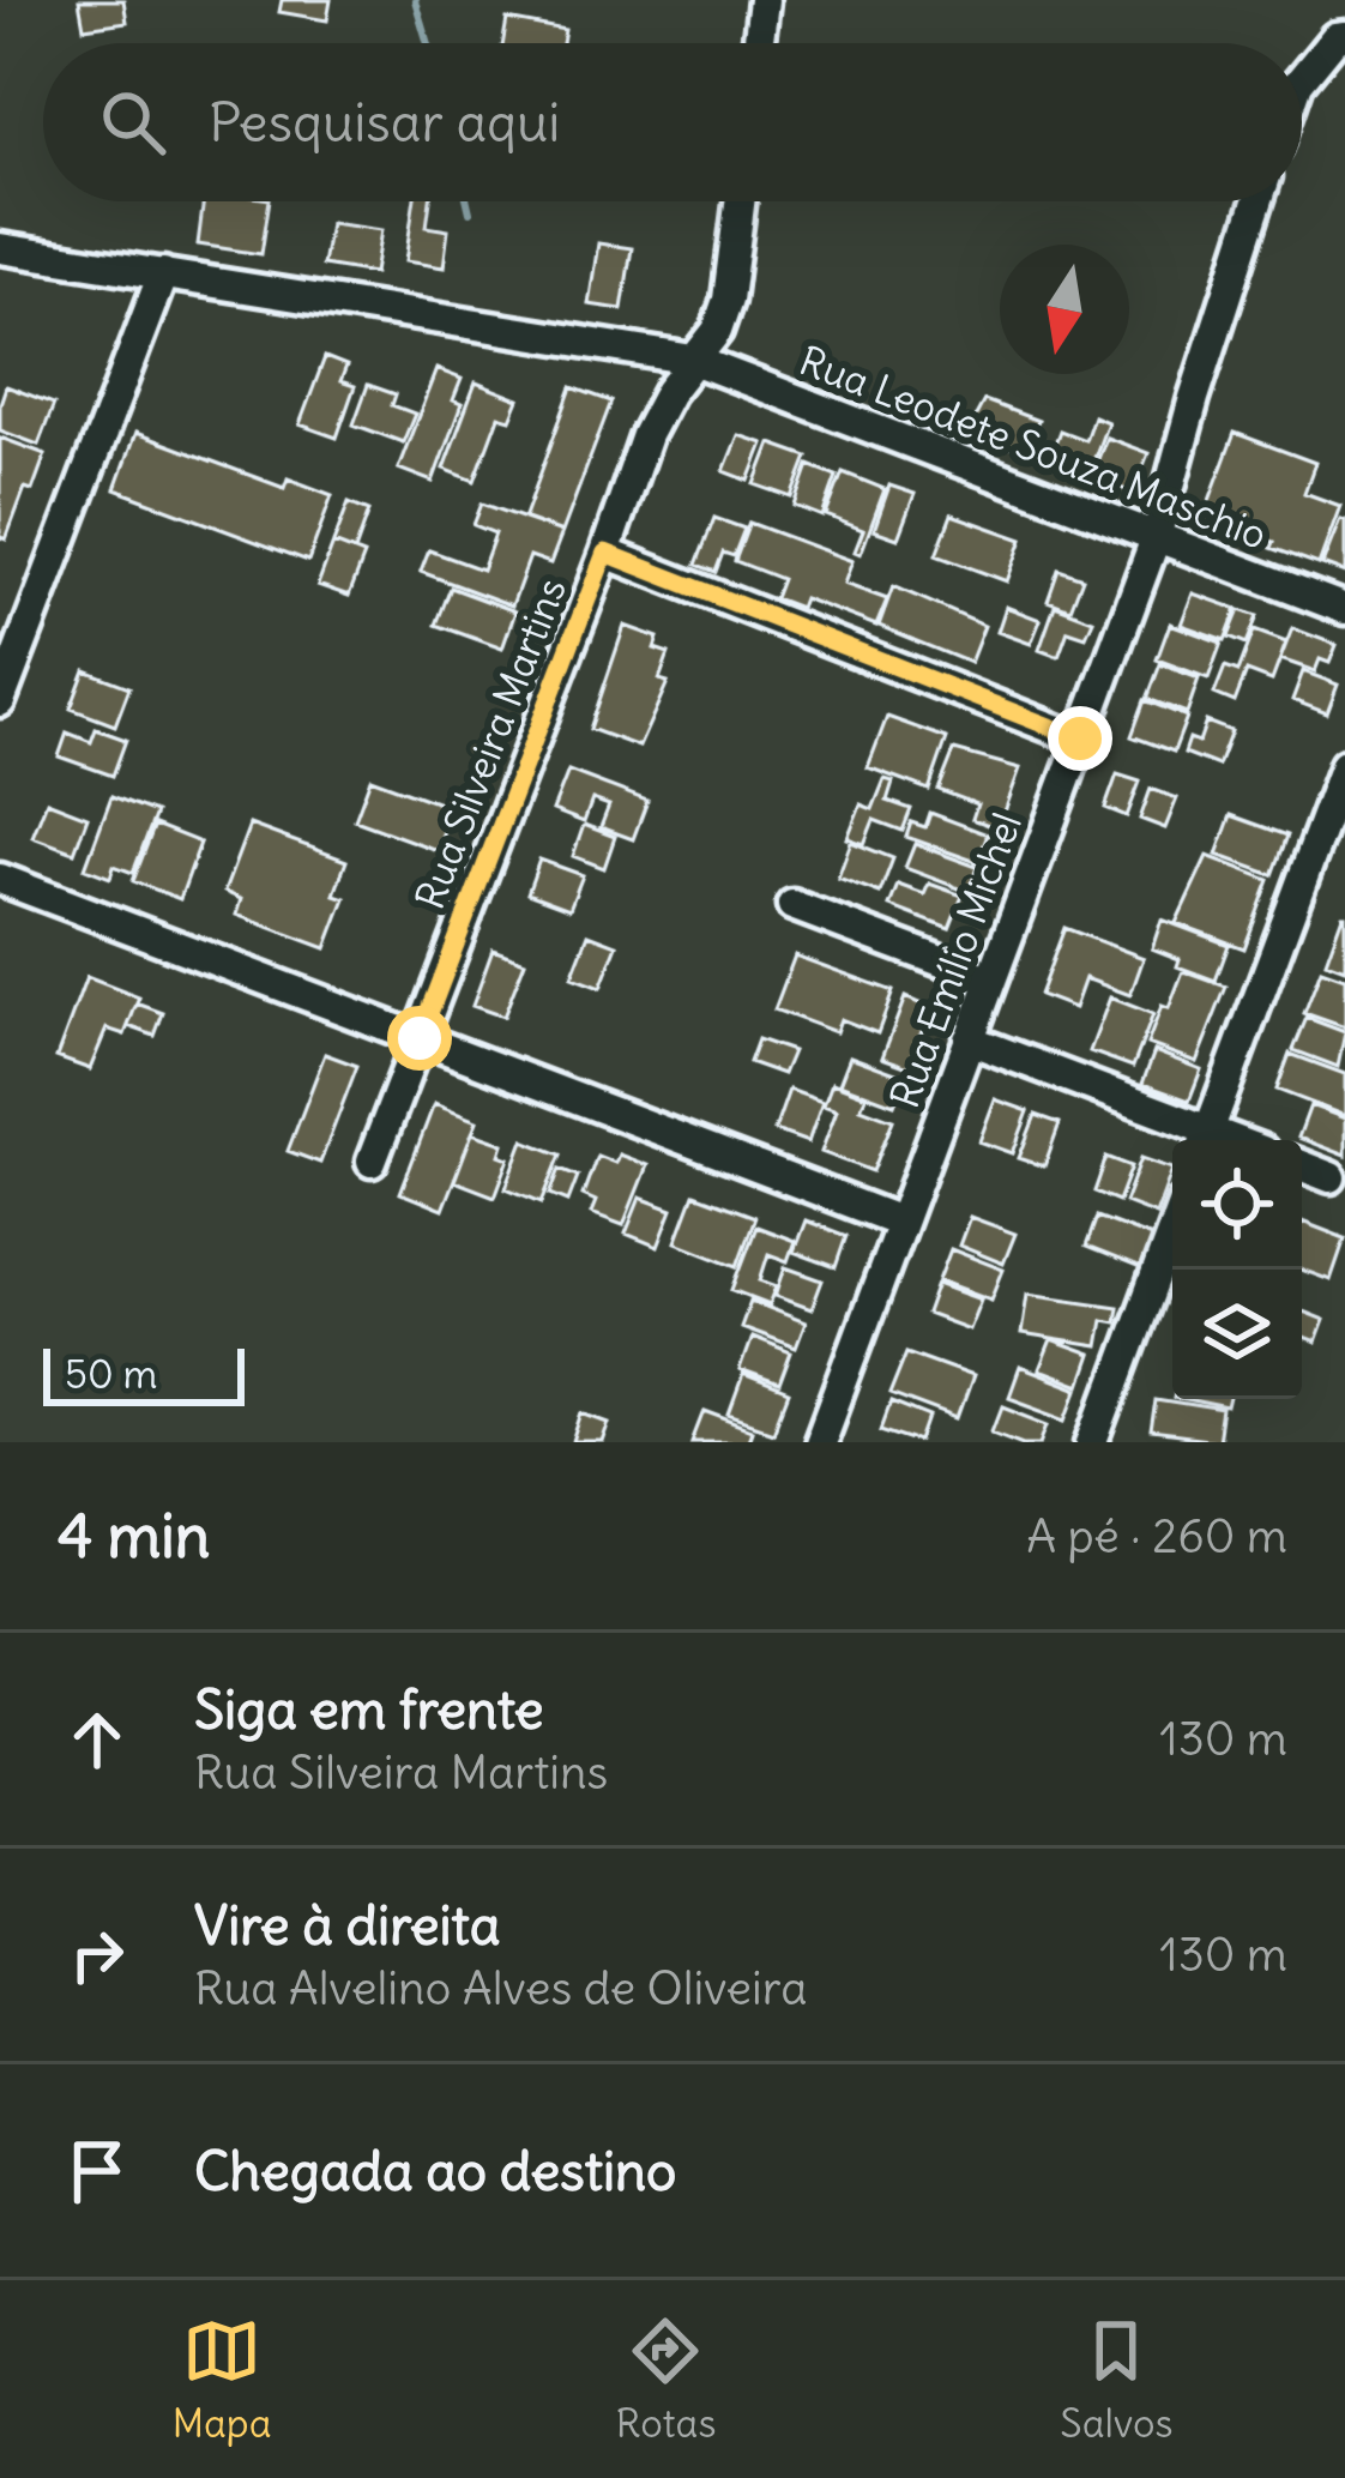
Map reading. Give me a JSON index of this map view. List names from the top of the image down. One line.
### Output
{"streets":{"street":["Rua Leodete Souza Maschio","Rua Silveira Martins","Rua Emílio Michel"]},"crossings":[["Rua Leodete Souza Maschio","Rua Silveira Martins"],["Rua Leodete Souza Maschio","Rua Emílio Michel"]],"scale_bar":"50 m","north":"bottom","page":{"search":"Pesquisar aqui","scale":"50 m","heading":["4 min","A pé · 260 m"],"list":[["Siga em frente","Rua Silveira Martins","130 m"],["Vire à direita","Rua Alvelino Alves de Oliveira","130 m"],"Chegada ao destino"],"nav":["Mapa","Rotas","Salvos"]}}
